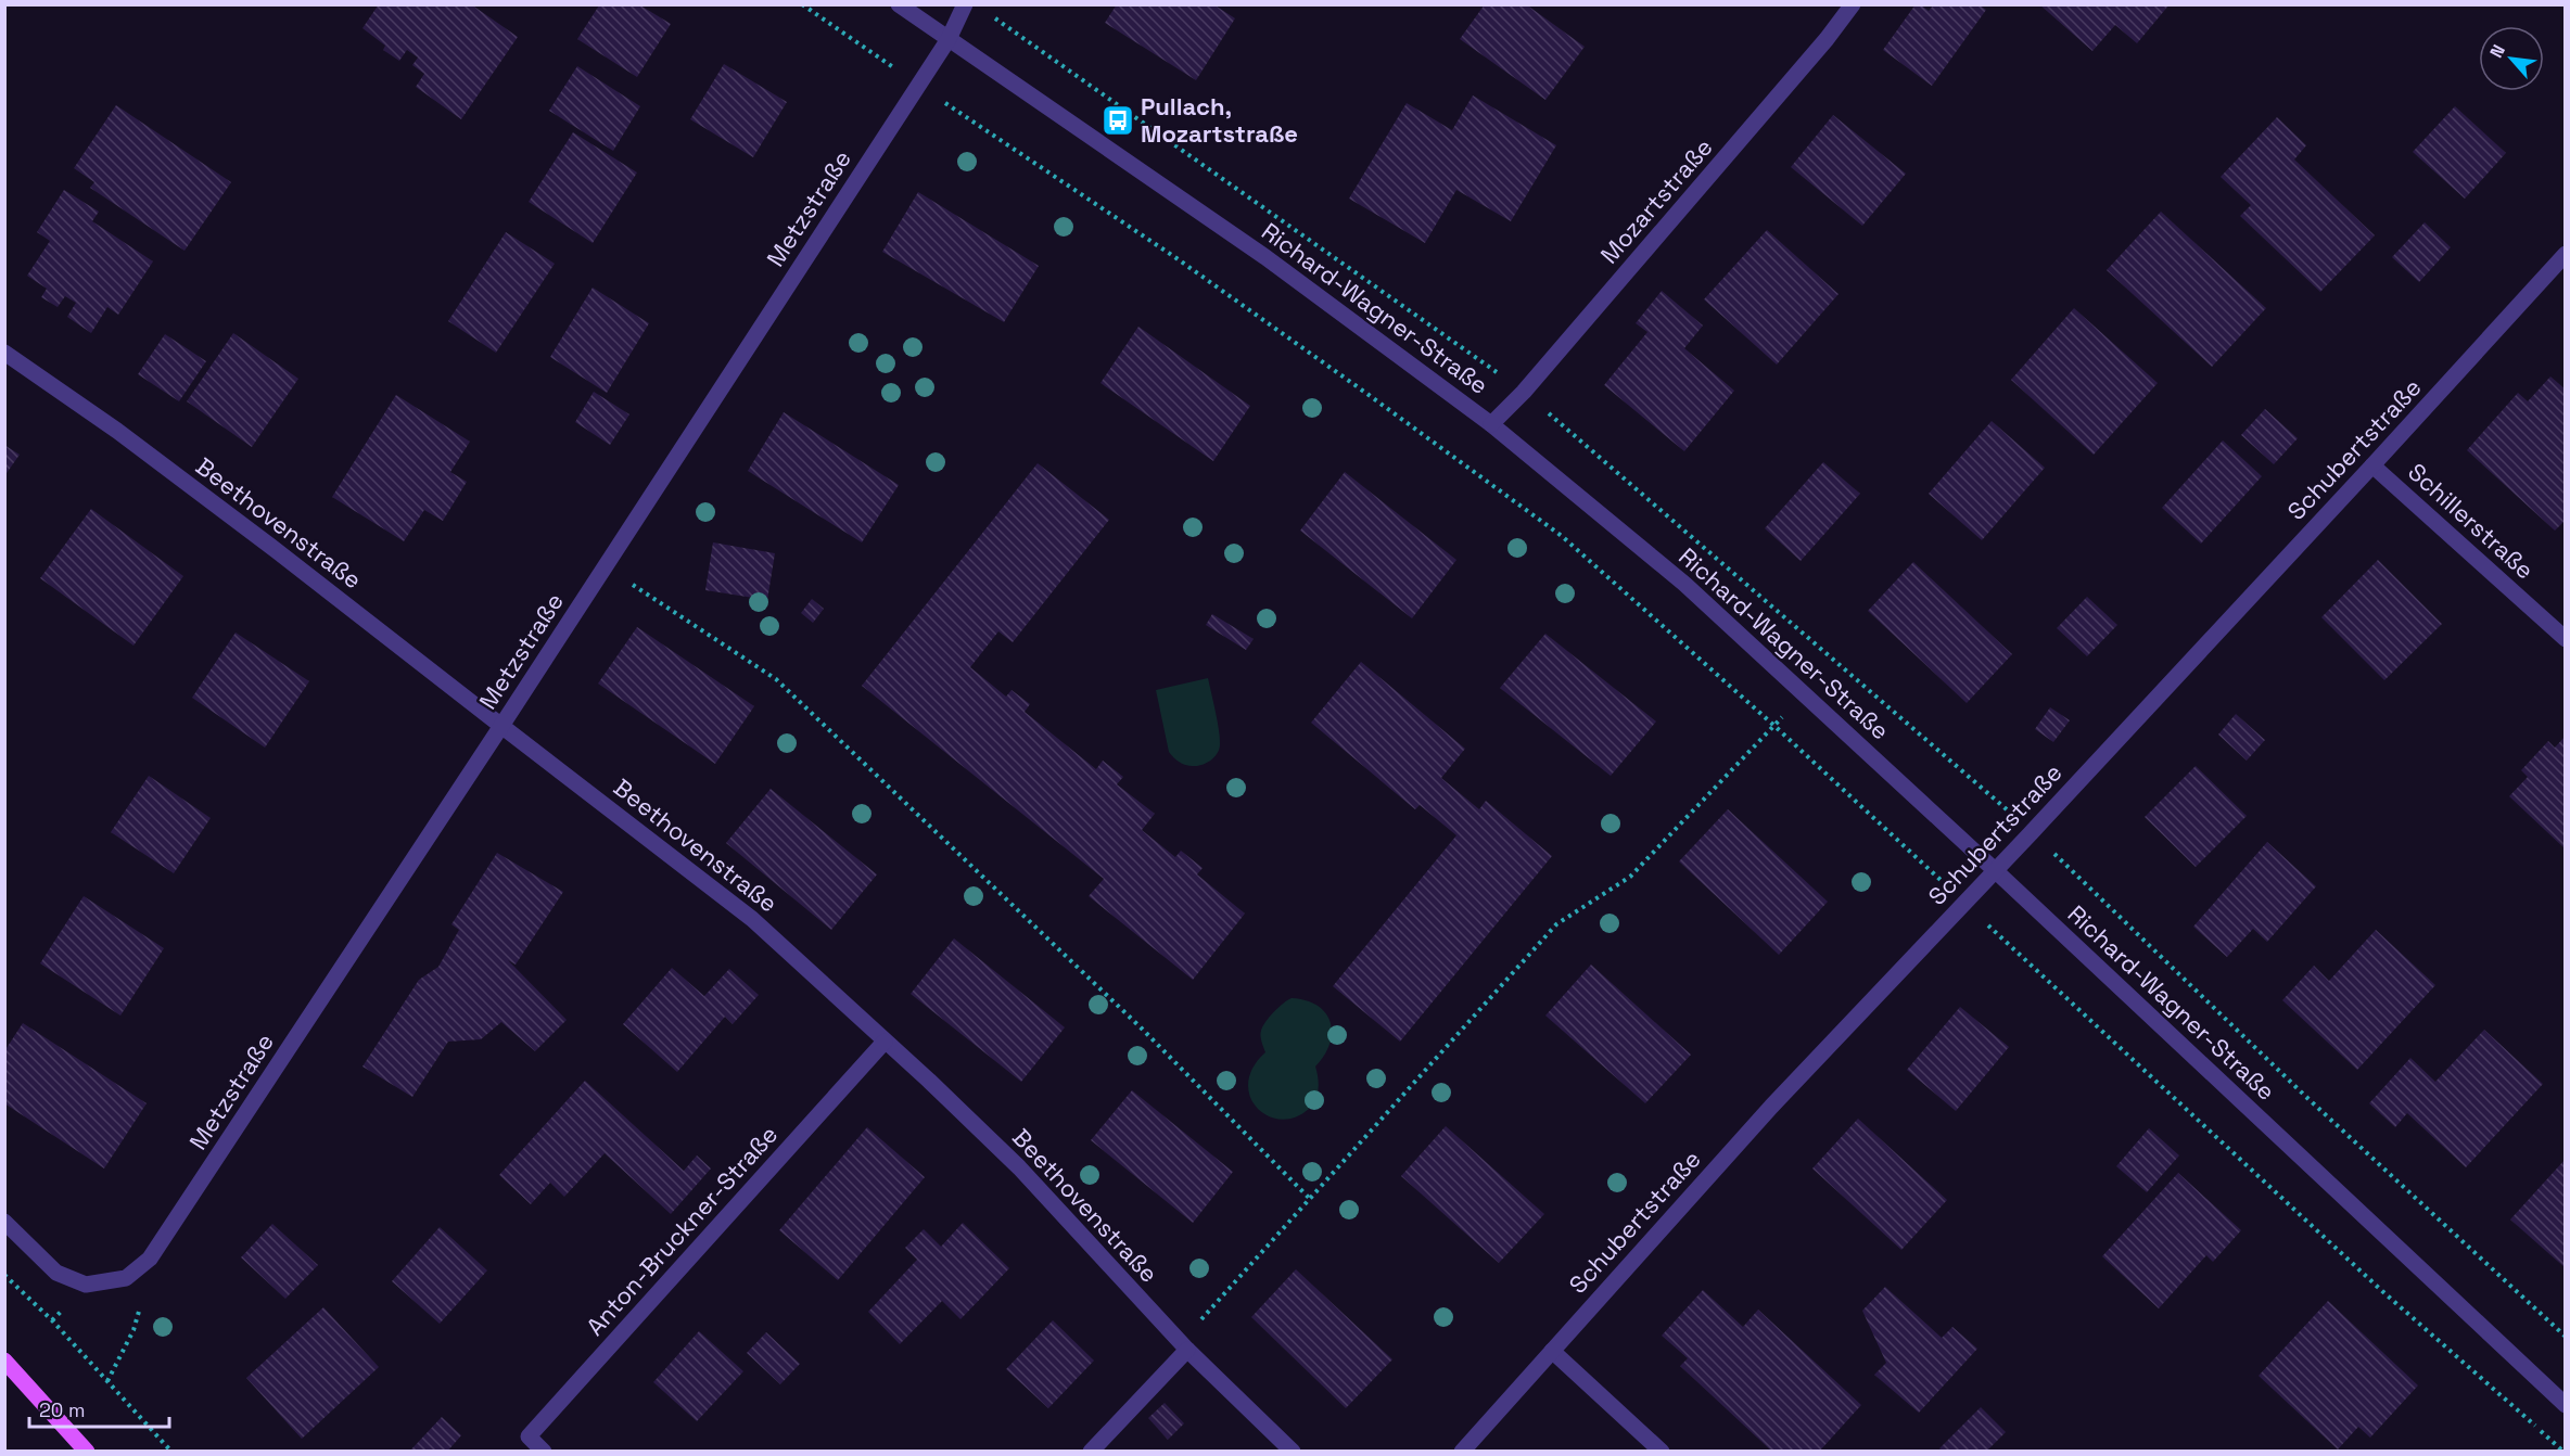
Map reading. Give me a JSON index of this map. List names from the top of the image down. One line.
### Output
{"streets":{"street":["Mozartstraße","Metzstraße","Richard-Wagner-Straße","Schubertstraße","Schillerstraße","Beethovenstraße","Anton-Bruckner-Straße"]},"crossings":[["Mozartstraße","Richard-Wagner-Straße"],["Metzstraße","Richard-Wagner-Straße"],["Metzstraße","Beethovenstraße"],["Richard-Wagner-Straße","Schubertstraße"],["Schubertstraße","Schillerstraße"],["Beethovenstraße","Anton-Bruckner-Straße"]],"places":{"bus stop":["Pullach, Mozartstraße"]},"scale_bar":"20 m","north":"top left"}
